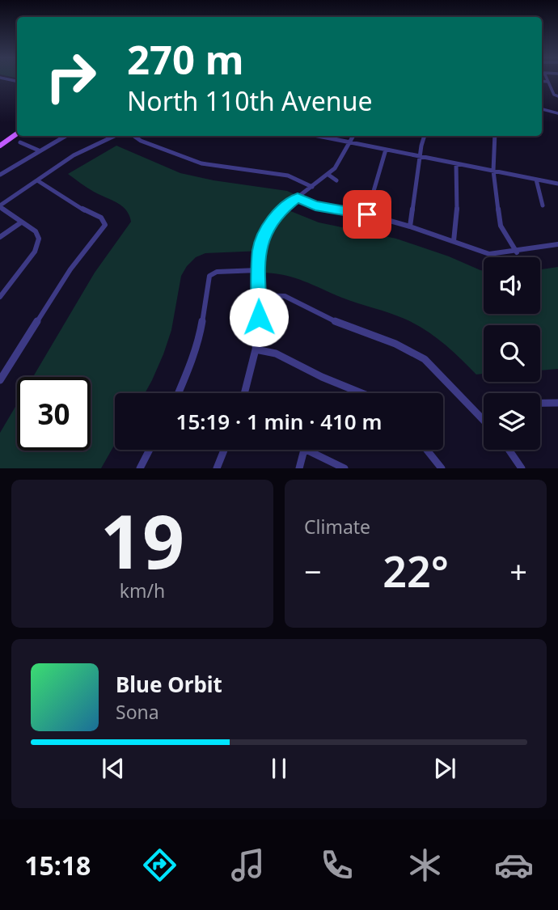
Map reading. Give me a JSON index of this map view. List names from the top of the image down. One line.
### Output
{"page":{"turn":["270 m","North 110th Avenue"],"limit":"30","trip":"15:19 · 1 min · 410 m","tile":[["19","km/h"],"Climate"],"heat":["−","22°","+"],"song":["Blue Orbit","Sona"],"tabs":"15:18"}}
